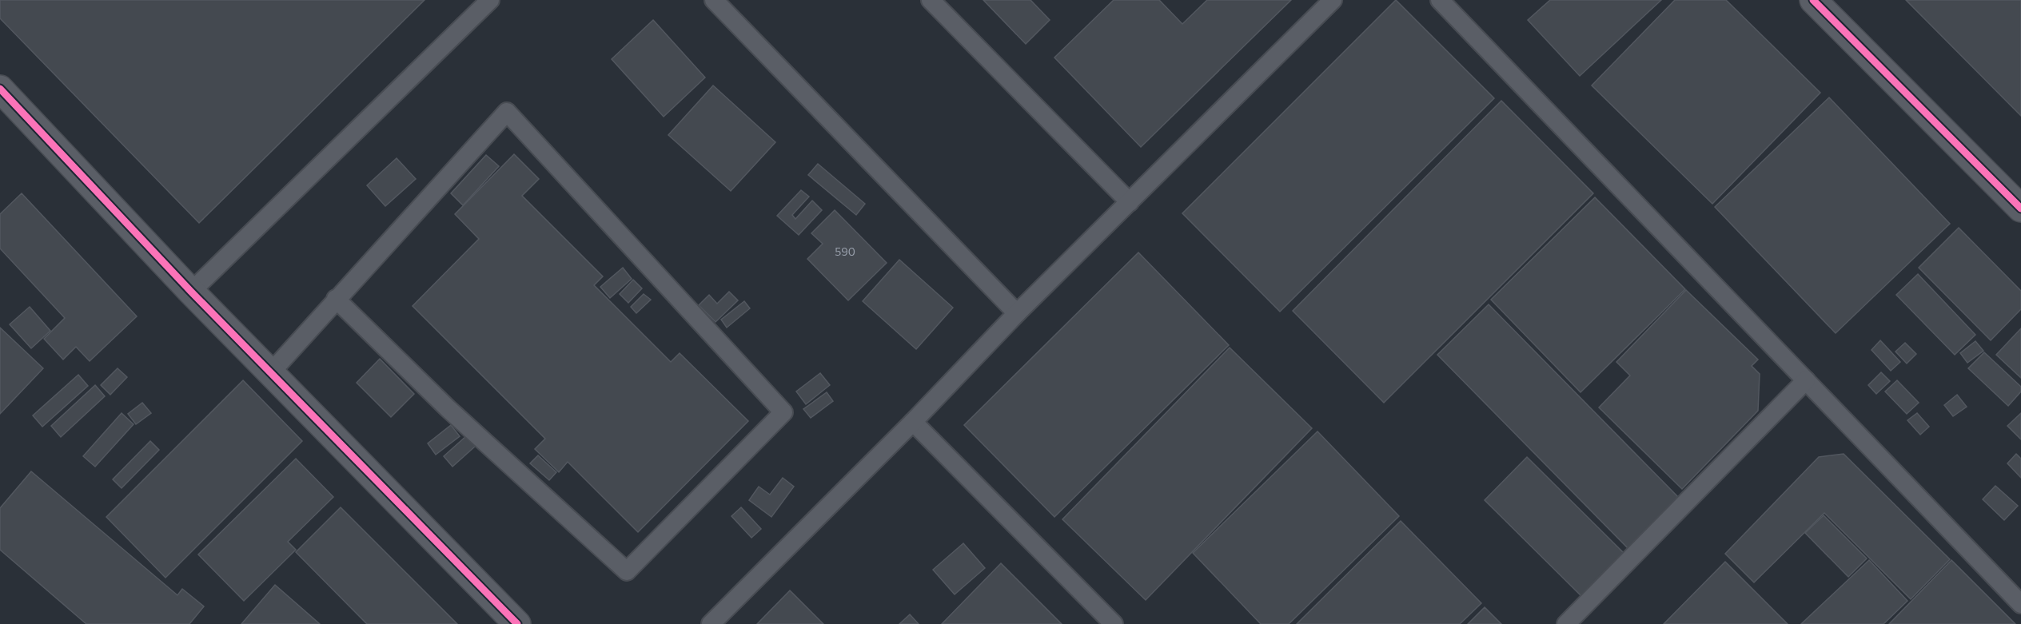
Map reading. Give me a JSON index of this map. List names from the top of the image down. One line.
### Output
{"house_numbers":["590"]}
